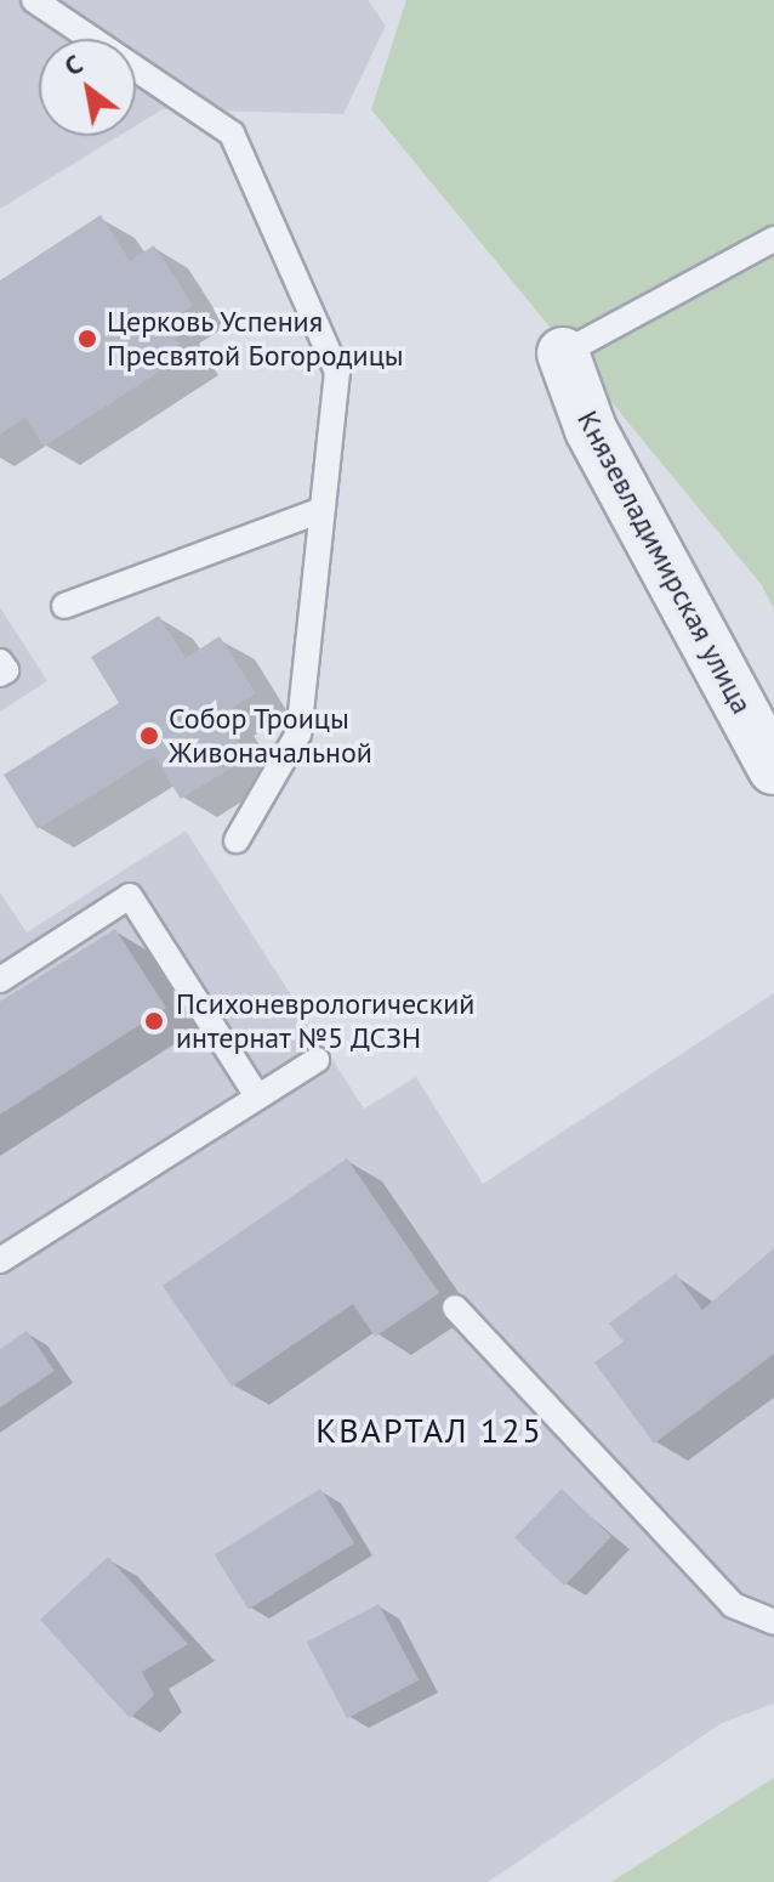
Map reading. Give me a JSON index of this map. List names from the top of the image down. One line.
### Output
{"streets":{"street":["Князевладимирская улица"]},"districts":["КВАРТАЛ 125"],"places":["Церковь Успения Пресвятой Богородицы","Собор Троицы Живоначальной","Психоневрологический интернат №5 ДСЗН"],"north":"top left"}
